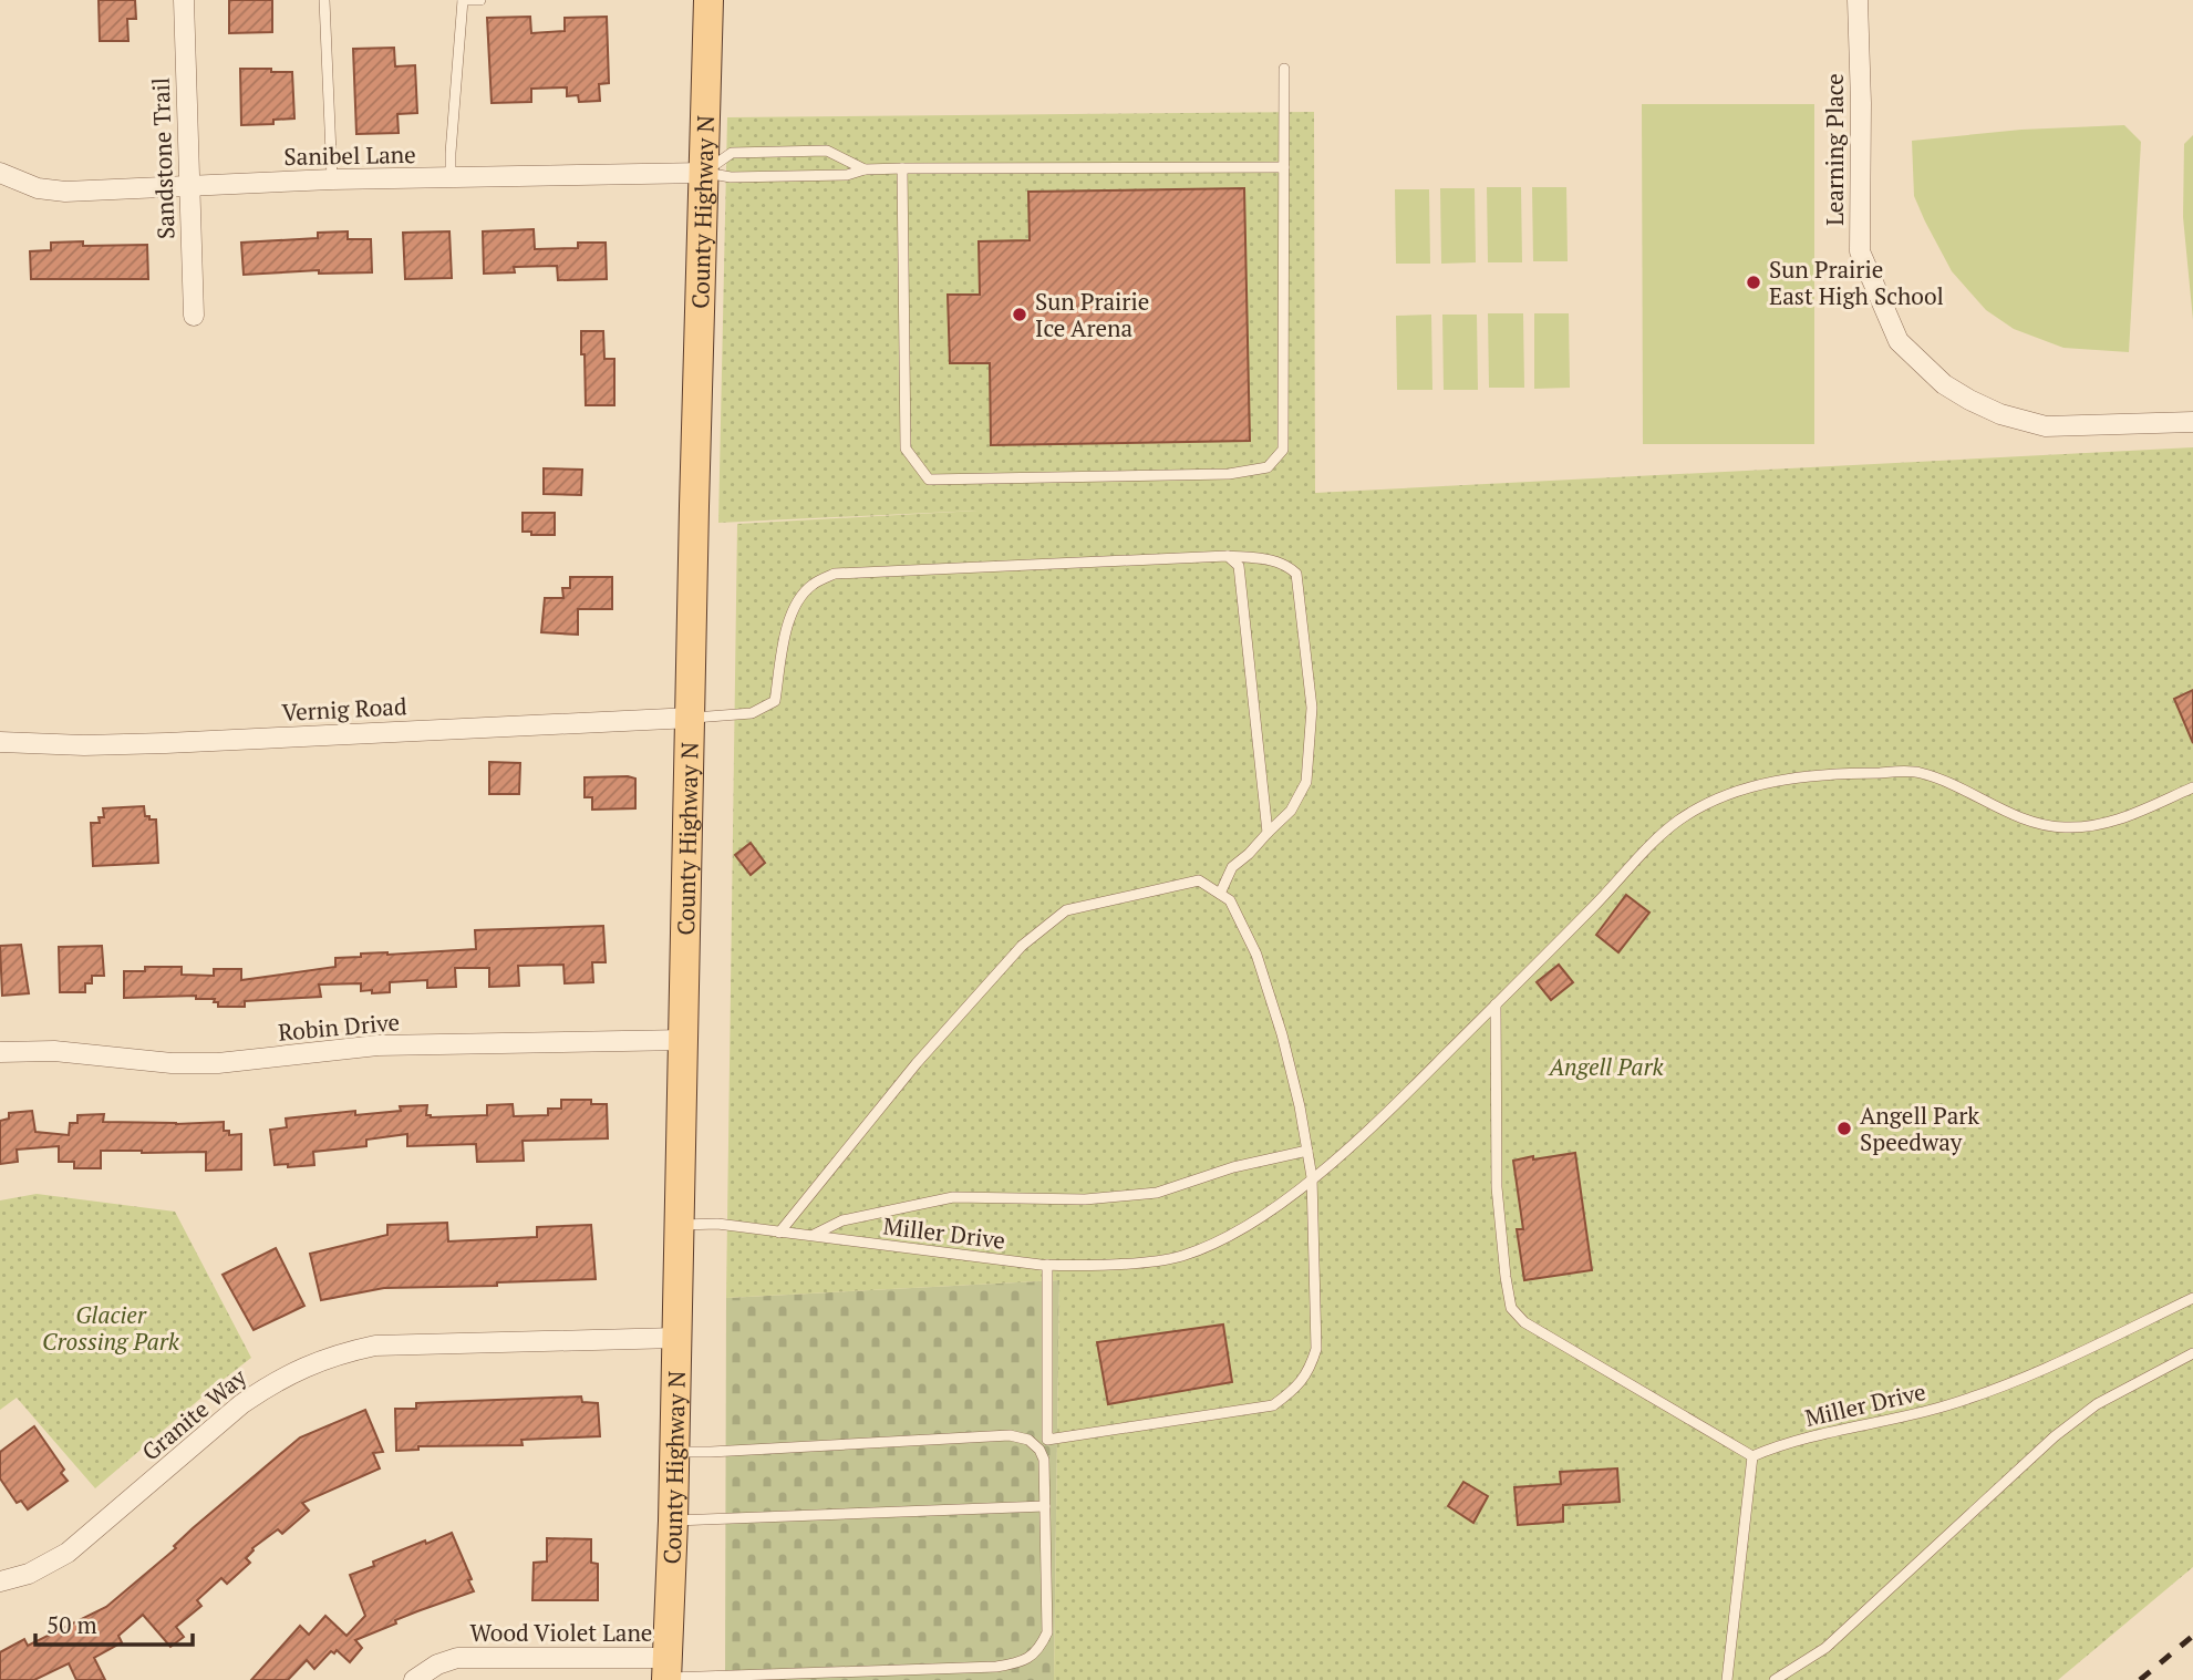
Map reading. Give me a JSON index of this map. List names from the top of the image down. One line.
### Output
{"streets":{"main road":["County Highway N"],"street":["Learning Place","Sanibel Lane","Sandstone Trail","Vernig Road","Robin Drive","Granite Way","Wood Violet Lane"],"lane":["Miller Drive"]},"crossings":[["Sanibel Lane","Sandstone Trail"],["Sanibel Lane","County Highway N"],["County Highway N","Vernig Road"],["County Highway N","Robin Drive"],["County Highway N","Miller Drive"],["County Highway N","Granite Way"],["County Highway N","Wood Violet Lane"]],"parks":["Angell Park","Glacier Crossing Park"],"places":["Sun Prairie East High School","Sun Prairie Ice Arena","Angell Park Speedway"],"scale_bar":"50 m"}
